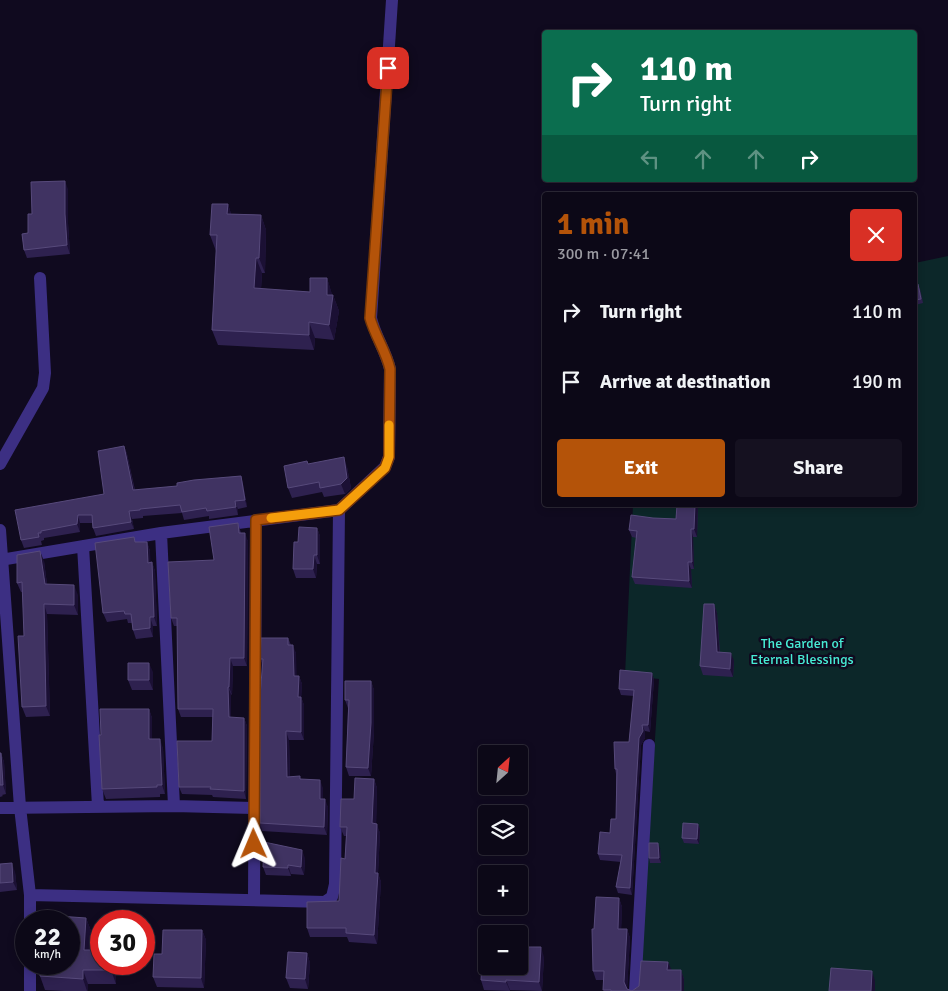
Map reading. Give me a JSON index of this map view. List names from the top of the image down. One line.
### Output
{"parks":["The Garden of Eternal Blessings"],"north":"top right","page":{"turn":["110 m","Turn right"],"heading":["1 min","300 m · 07:41"],"list":[{"name":"Turn right","value":"110 m"},{"name":"Arrive at destination","value":"190 m"}],"buttons":["Exit","Share"],"map_buttons":["+","−"],"speed":"22 km/h","limit":"30"}}
